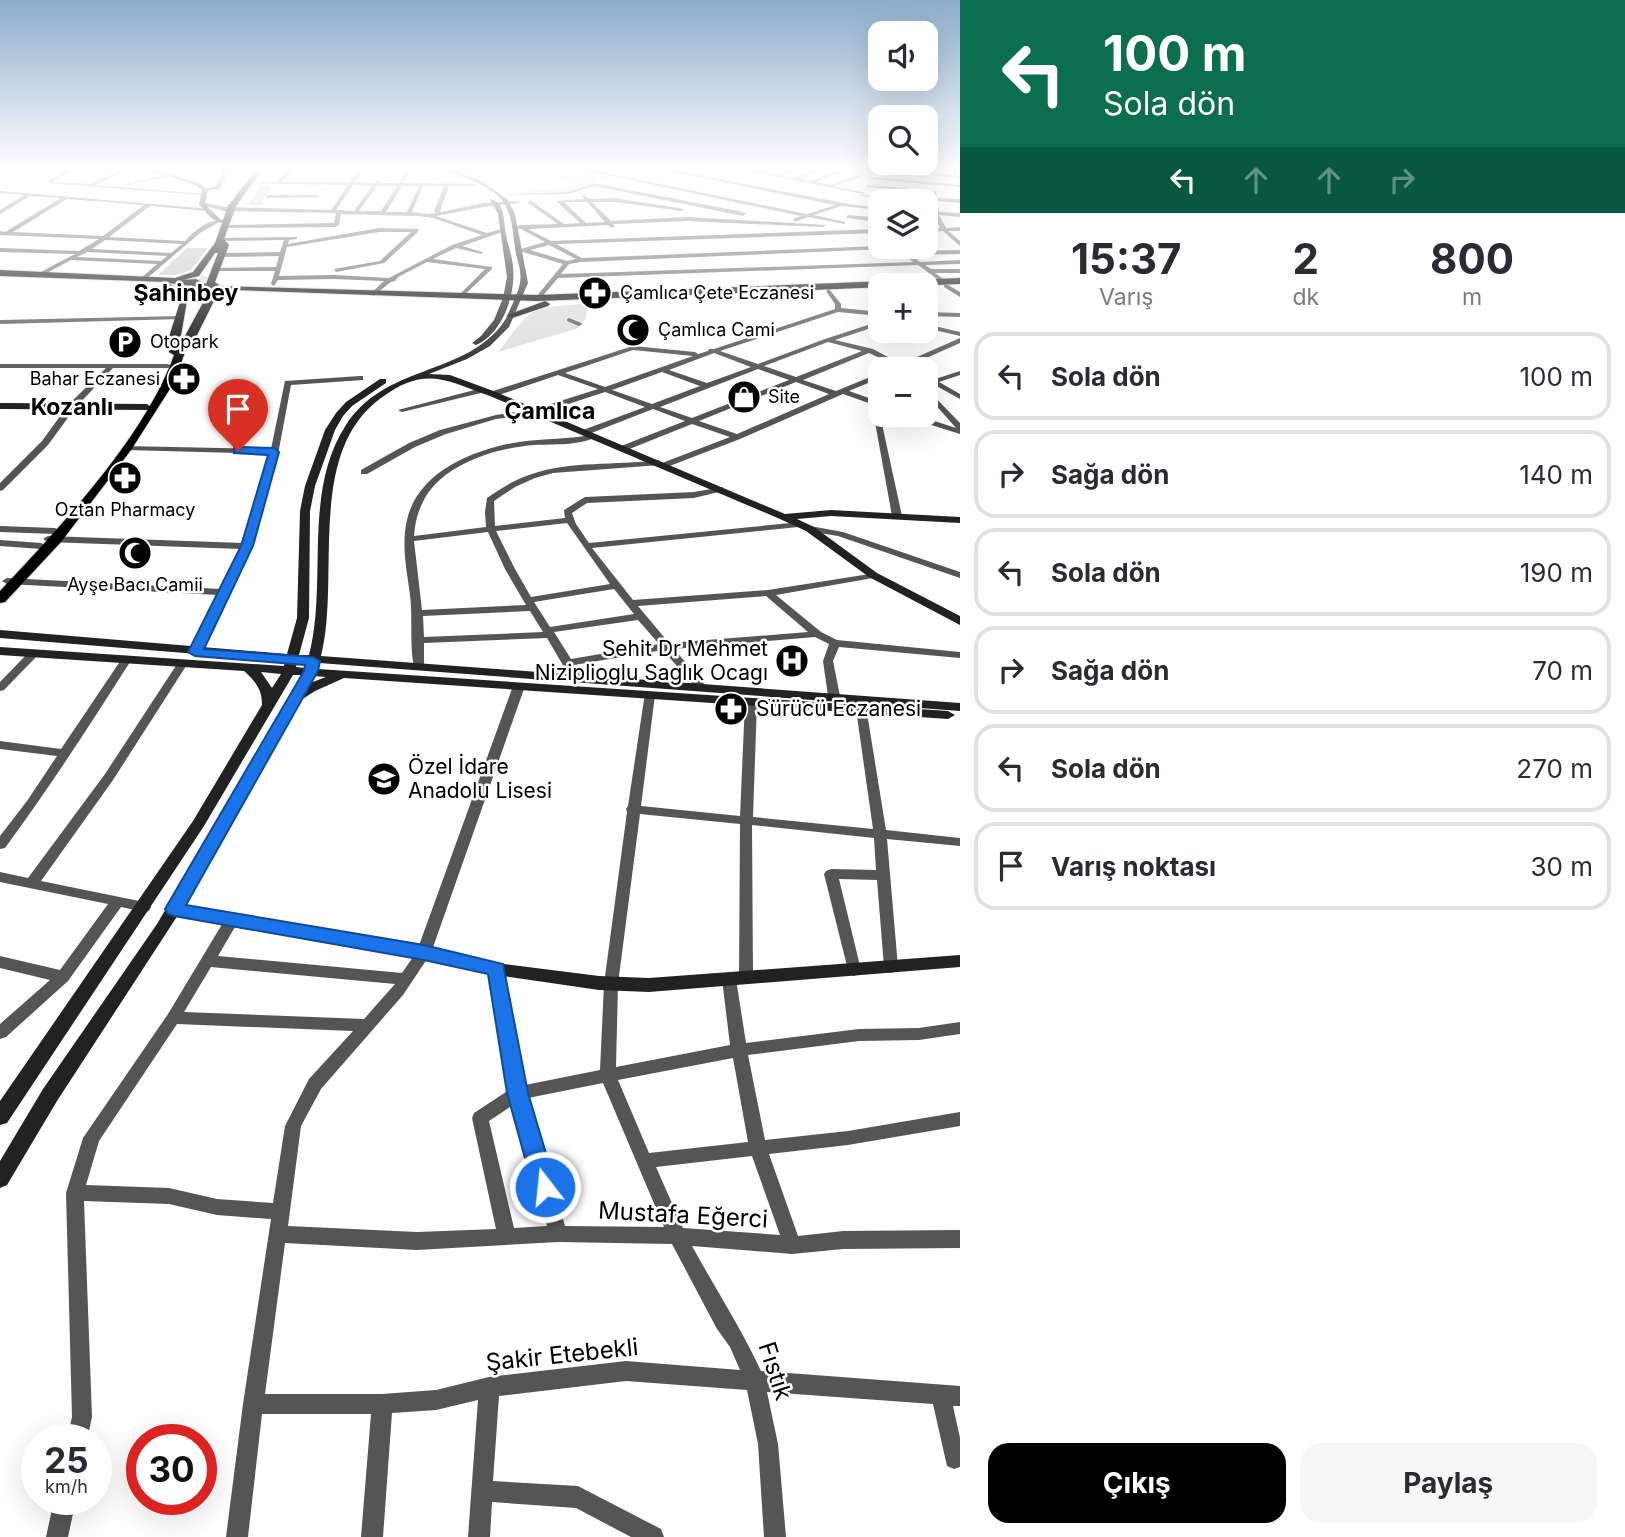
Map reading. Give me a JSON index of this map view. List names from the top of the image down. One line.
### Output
{"streets":{"street":["Mustafa Eğerci","Şakir Etebekli","Fıstık"]},"crossings":[["Mustafa Eğerci","Fıstık"],["Şakir Etebekli","Fıstık"]],"districts":["Şahinbey","Kozanlı","Çamlıca"],"places":{"pharmacy":["Çamlıca Çete Eczanesi","Bahar Eczanesi","Oztan Pharmacy","Sürücü Eczanesi"],"mosque":["Çamlıca Cami","Ayşe Bacı Camii"],"parking":["Otopark"],"shop":["Site"],"hospital":["Sehit Dr Mehmet Niziplioglu Saglık Ocagı"],"school or university":["Özel İdare Anadolu Lisesi"]},"page":{"turn":["100 m","Sola dön"],"map_buttons":["+","−"],"eta":["15:37","Varış","2","dk","800","m"],"list":[{"name":"Sola dön","value":"100 m"},{"name":"Sağa dön","value":"140 m"},{"name":"Sola dön","value":"190 m"},{"name":"Sağa dön","value":"70 m"},{"name":"Sola dön","value":"270 m"},{"name":"Varış noktası","value":"30 m"}],"speed":"25 km/h","limit":"30","buttons":["Çıkış","Paylaş"]}}
